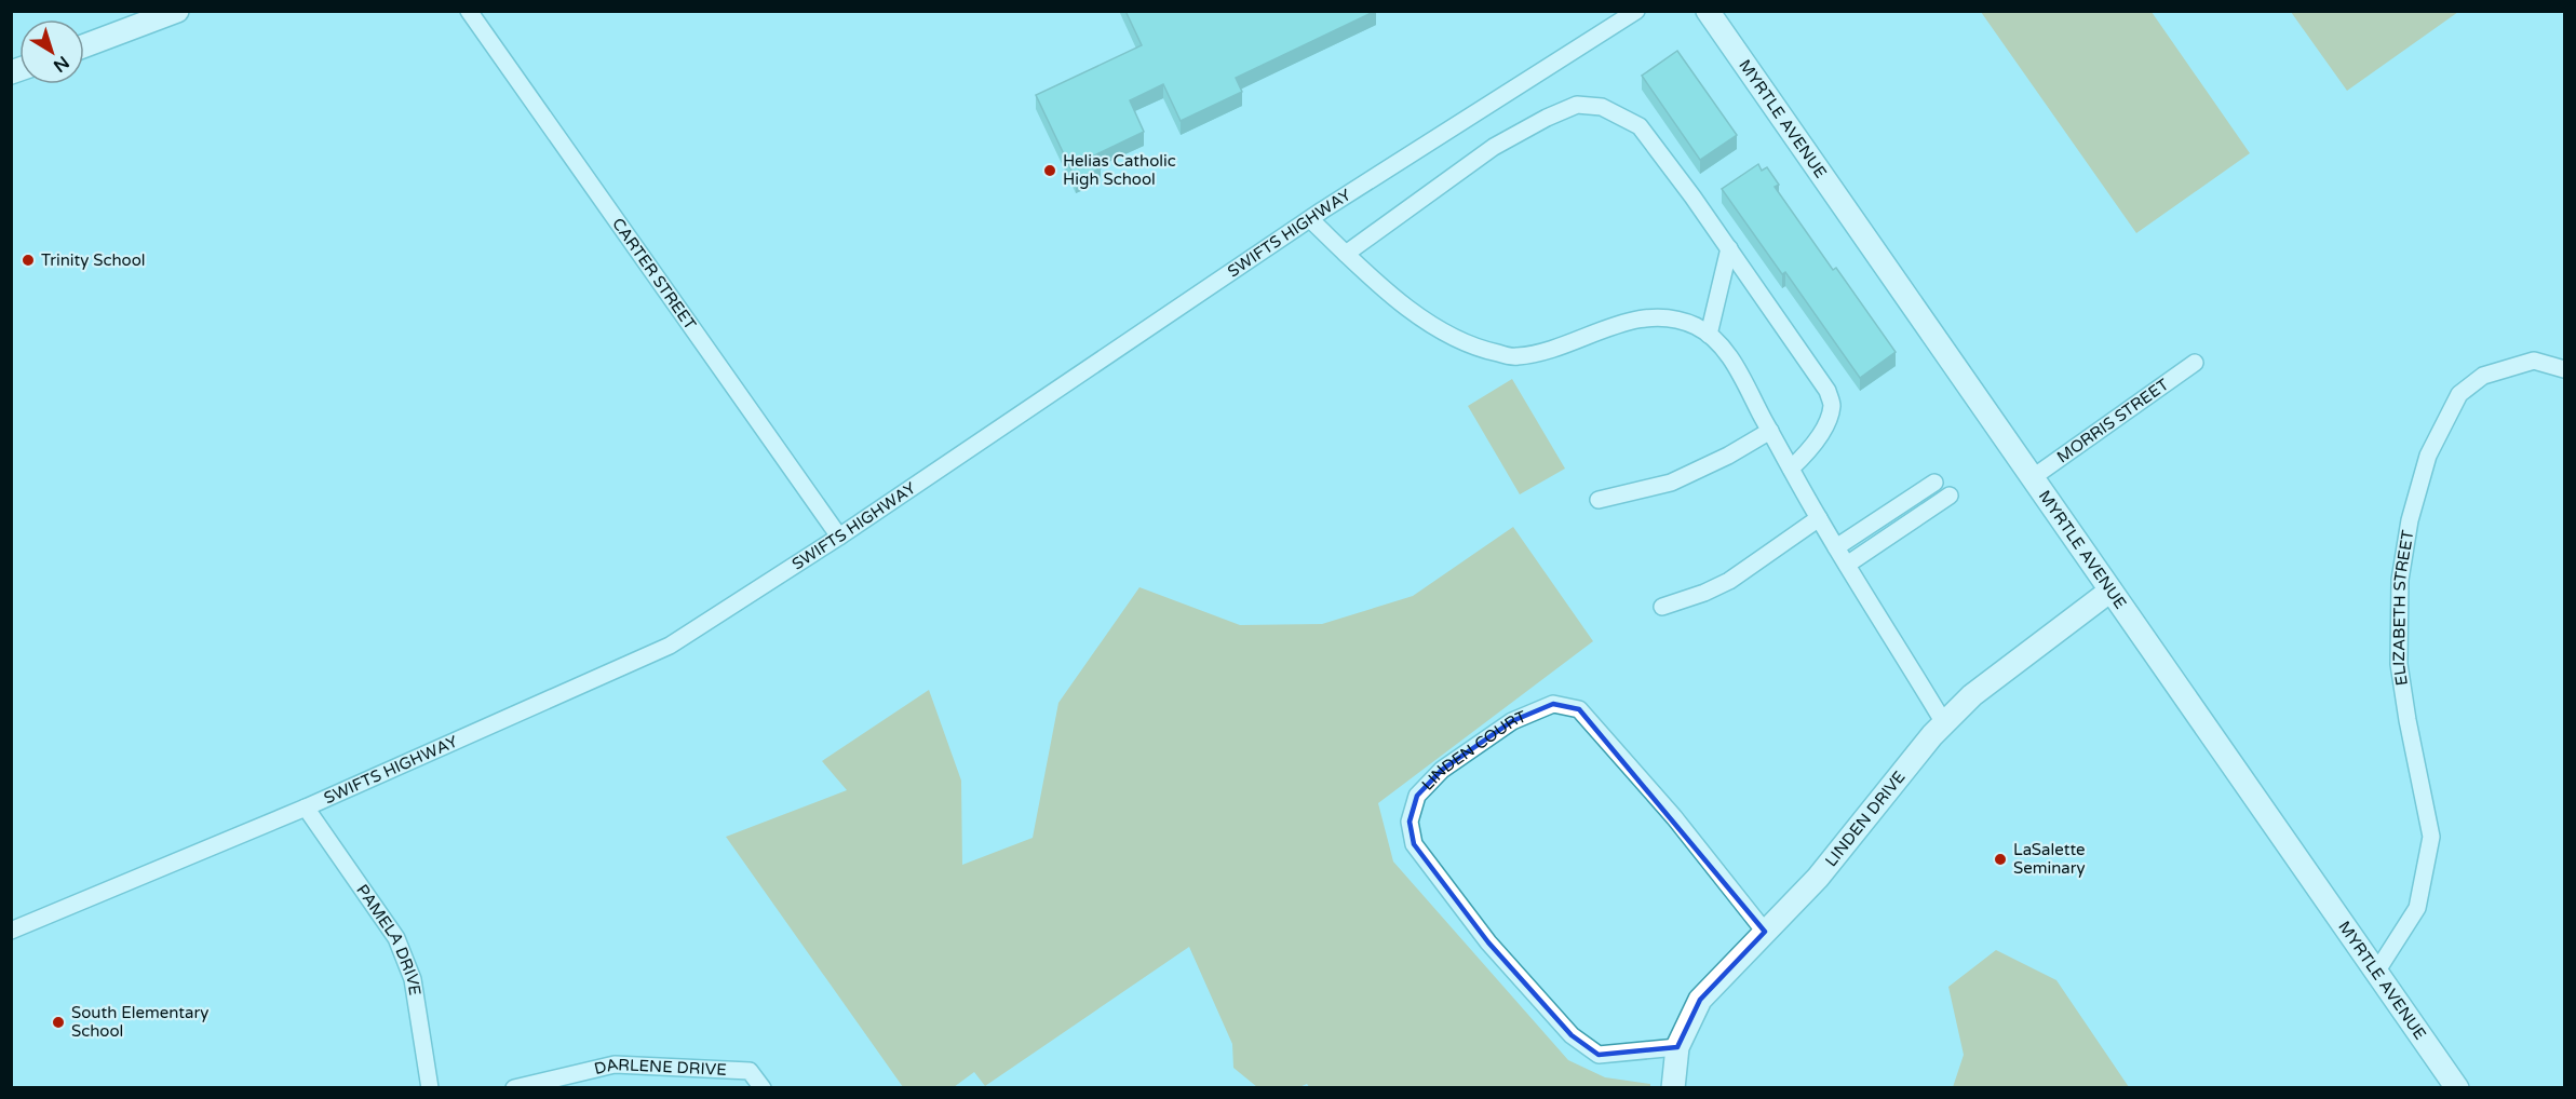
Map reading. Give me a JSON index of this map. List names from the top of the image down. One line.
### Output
{"streets":{"street":["MYRTLE AVENUE","SWIFTS HIGHWAY","CARTER STREET","MORRIS STREET","ELIZABETH STREET","LINDEN COURT","LINDEN DRIVE","PAMELA DRIVE","DARLENE DRIVE"]},"crossings":[["MYRTLE AVENUE","MORRIS STREET"],["MYRTLE AVENUE","ELIZABETH STREET"],["MYRTLE AVENUE","LINDEN DRIVE"],["SWIFTS HIGHWAY","CARTER STREET"],["SWIFTS HIGHWAY","PAMELA DRIVE"],["LINDEN COURT","LINDEN DRIVE"]],"places":["Helias Catholic High School","Trinity School","LaSalette Seminary","South Elementary School"],"north":"bottom right"}
